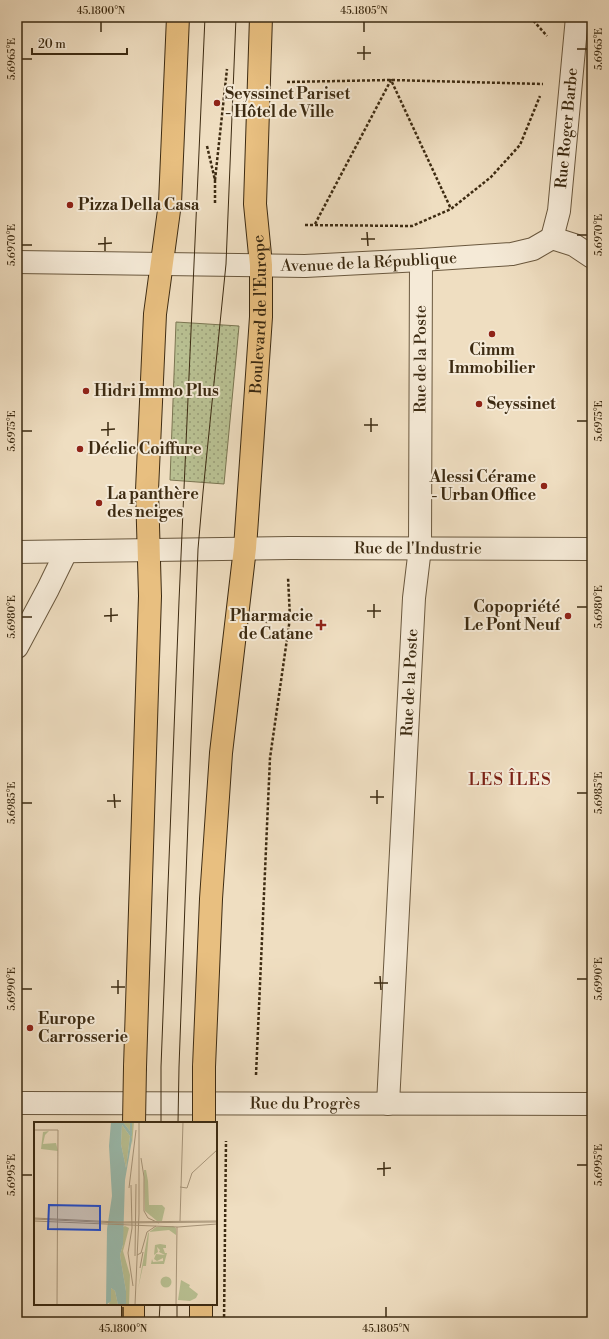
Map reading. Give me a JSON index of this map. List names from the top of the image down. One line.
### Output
{"streets":{"main road":["Boulevard de l'Europe"],"street":["Rue Roger Barbe","Avenue de la République","Rue de la Poste","Rue de l'Industrie","Rue du Progrès"]},"crossings":[["Rue Roger Barbe","Avenue de la République"],["Avenue de la République","Boulevard de l'Europe"],["Avenue de la République","Rue de la Poste"],["Boulevard de l'Europe","Rue de l'Industrie"],["Rue de la Poste","Rue de l'Industrie"],["Rue de la Poste","Rue du Progrès"]],"districts":["LES ÎLES"],"places":{"other":["Seyssinet Pariset - Hôtel de Ville","Pizza Della Casa","Cimm Immobilier","Hidri Immo Plus","Seyssinet","Déclic Coiffure","Alessi Cérame - Urban Office","La panthère des neiges","Copopriété Le Pont Neuf","Europe Carrosserie"],"health":["Pharmacie de Catane"]},"scale_bar":"20 m","coordinates":["45.1800°N","45.1805°N","5.6965°E","5.6970°E","5.6975°E","5.6980°E","5.6985°E","5.6990°E","5.6995°E"]}
